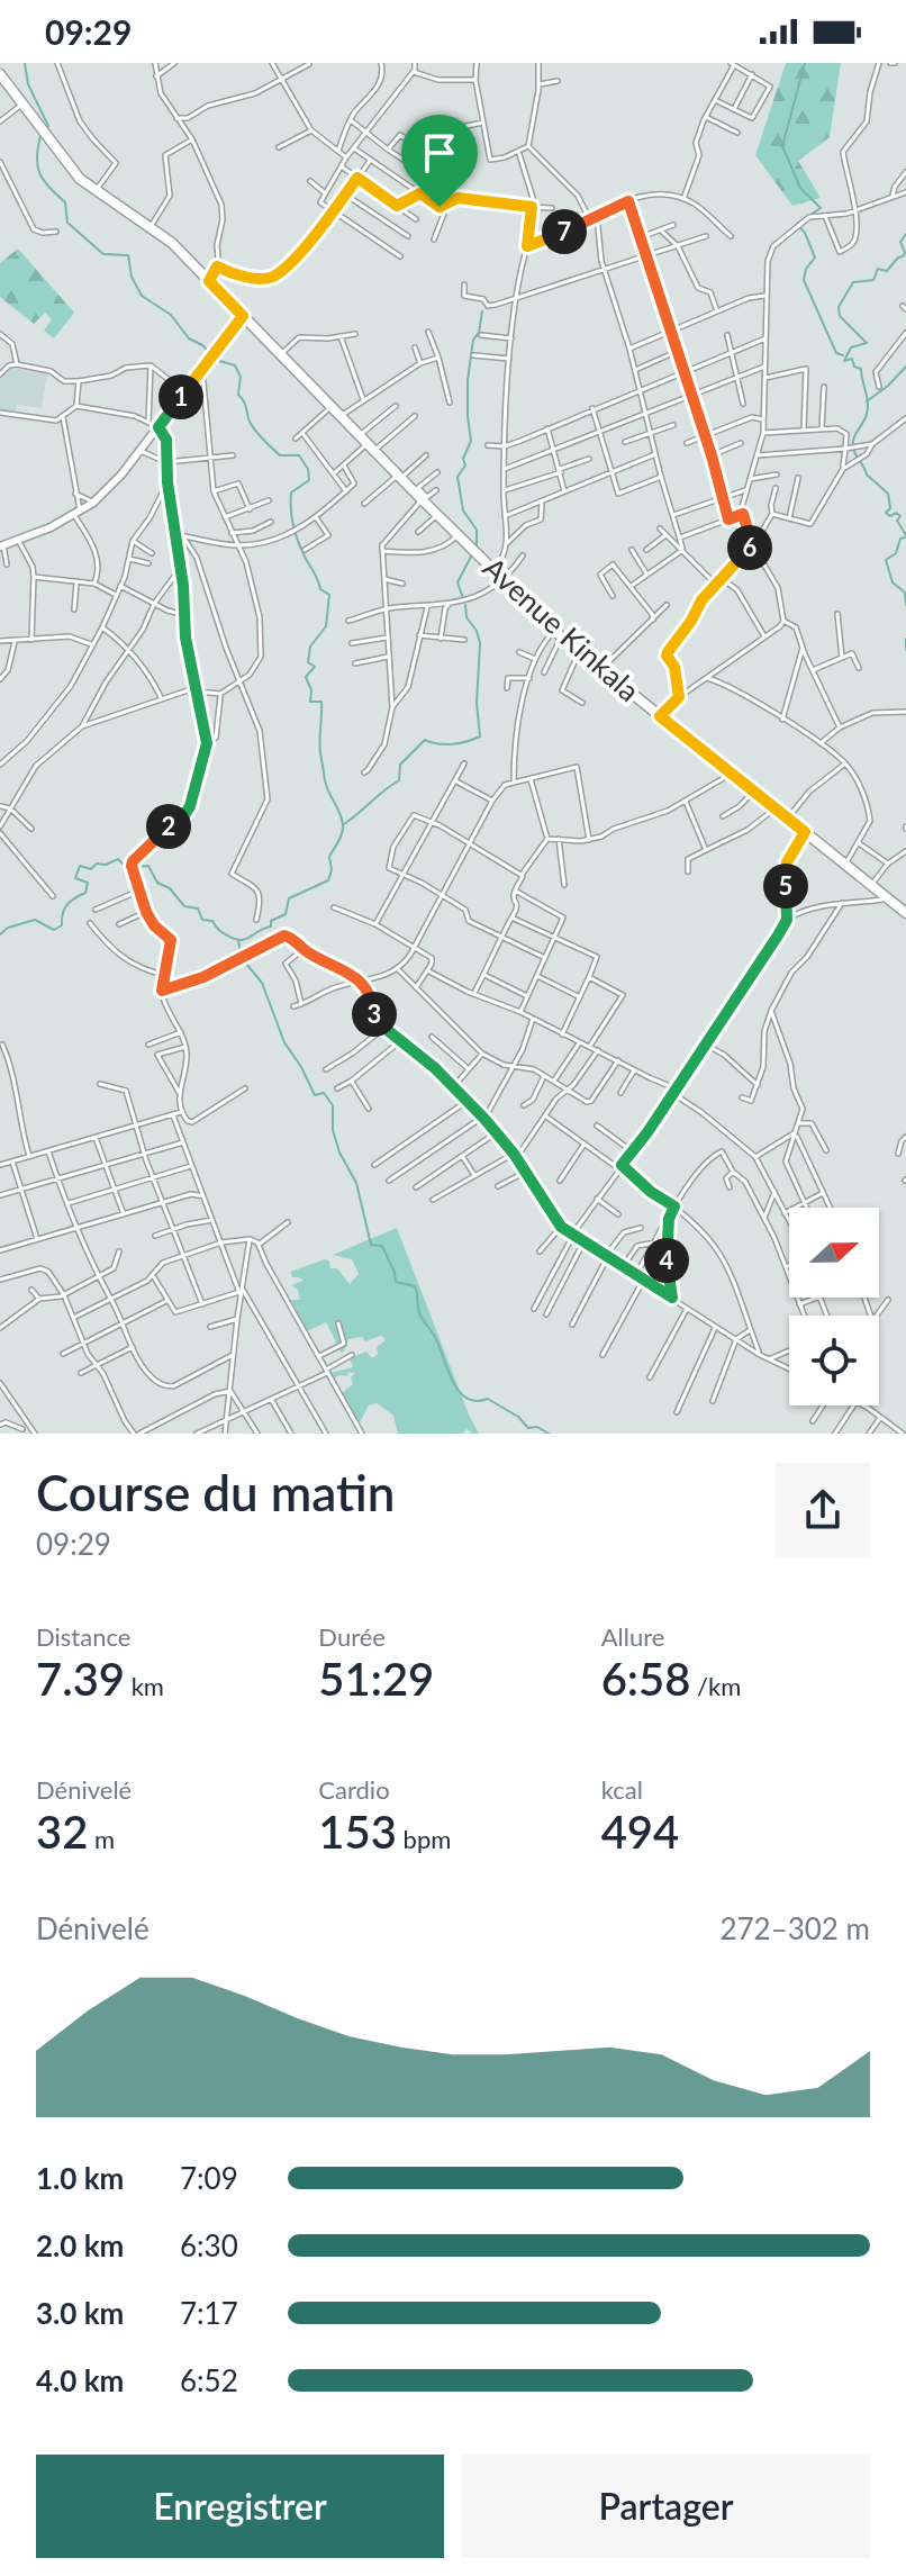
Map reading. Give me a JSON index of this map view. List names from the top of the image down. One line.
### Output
{"streets":{"main road":["Avenue Kinkala"]},"north":"right","page":{"status":"09:29","pins":["7","1","6","2","5","3","4"],"heading":["Course du matin","09:29"],"stats":[["Distance","7.39 km"],["Durée","51:29"],["Allure","6:58 /km"],["Dénivelé","32 m"],["Cardio","153 bpm"],["kcal","494"]],"chart":["Dénivelé","272–302 m"],"list":[{"name":"1.0 km","note":"7:09"},{"name":"2.0 km","note":"6:30"},{"name":"3.0 km","note":"7:17"},{"name":"4.0 km","note":"6:52"}],"buttons":["Enregistrer","Partager"]}}
